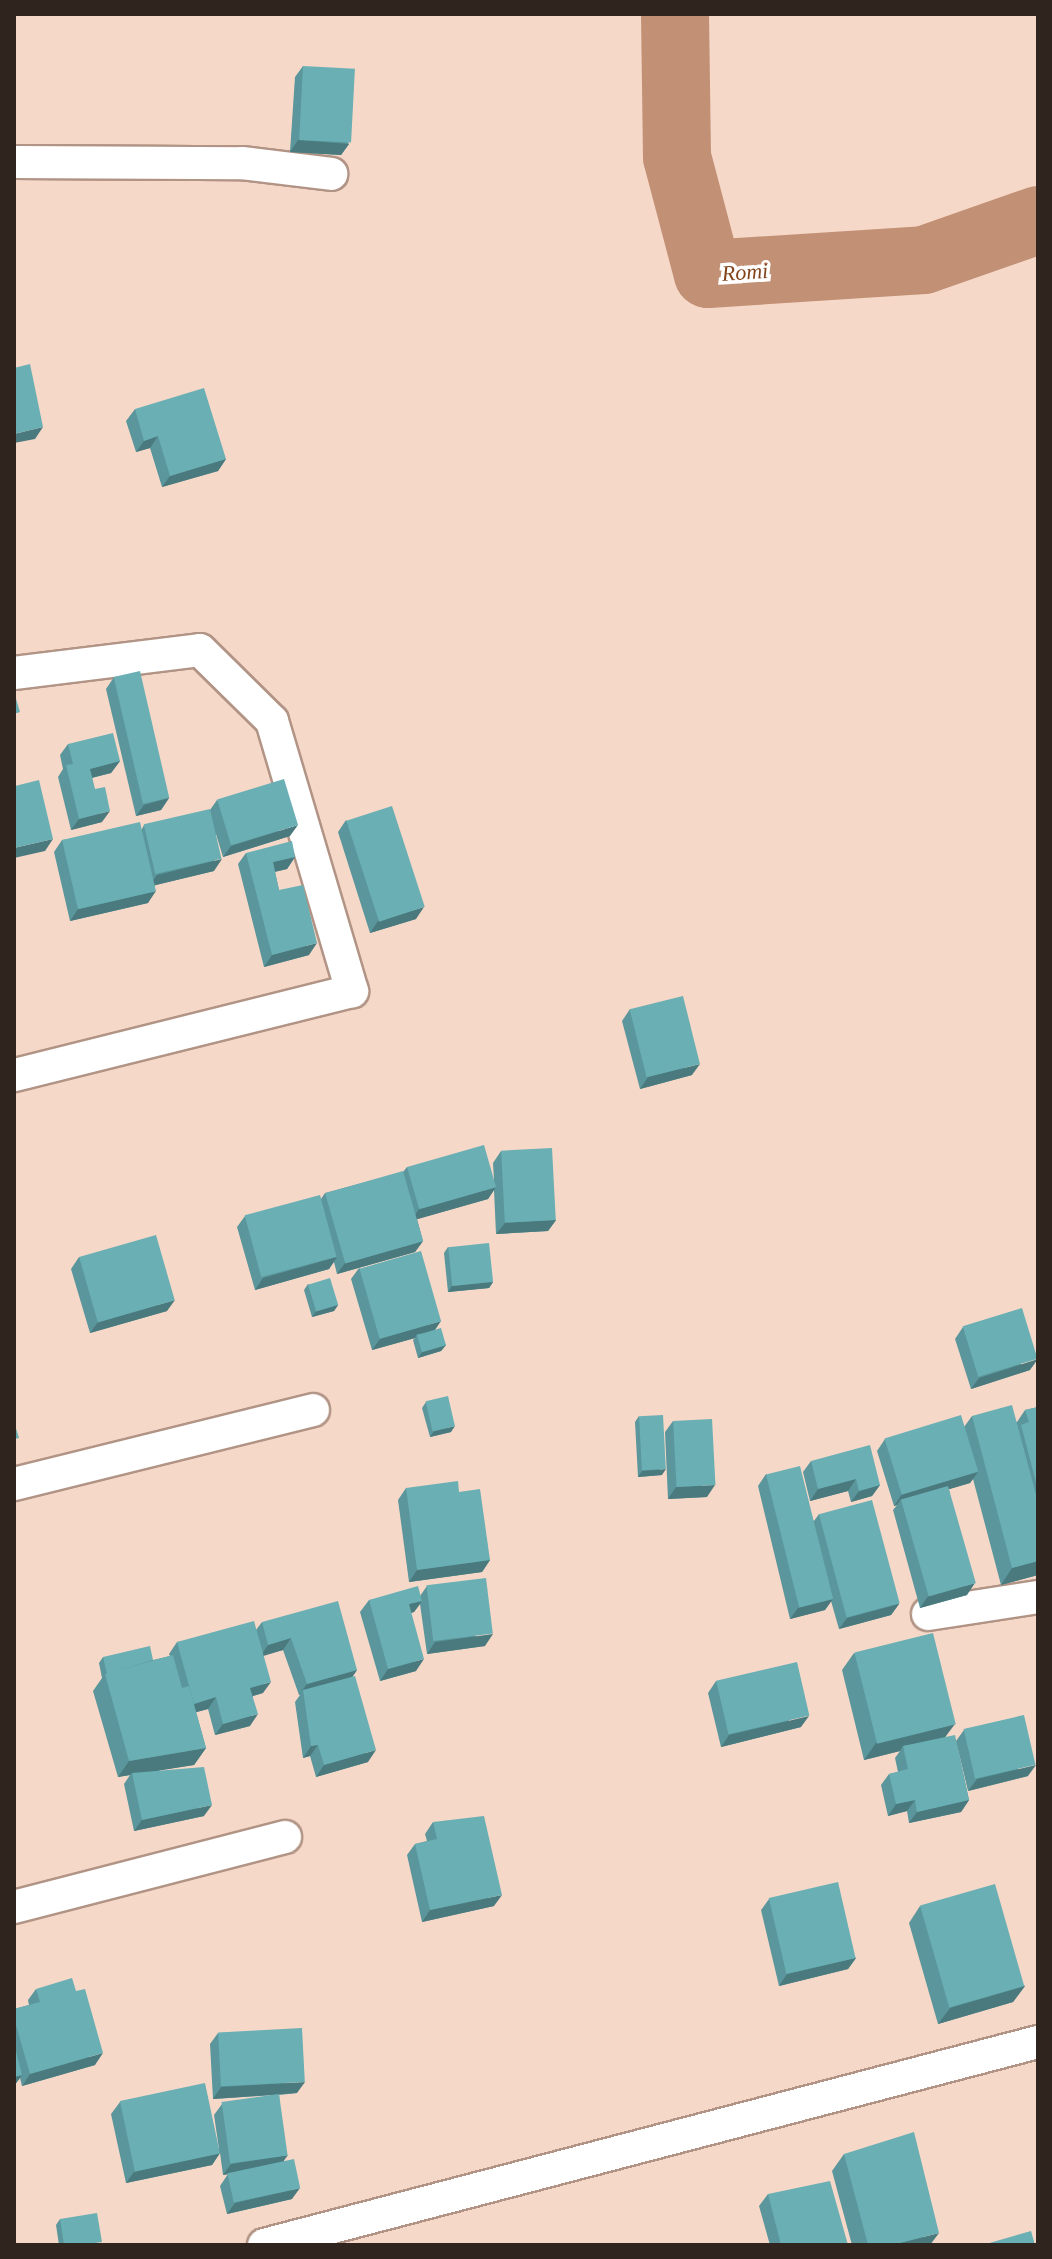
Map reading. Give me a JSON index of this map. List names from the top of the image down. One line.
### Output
{"water":["Romi"]}
